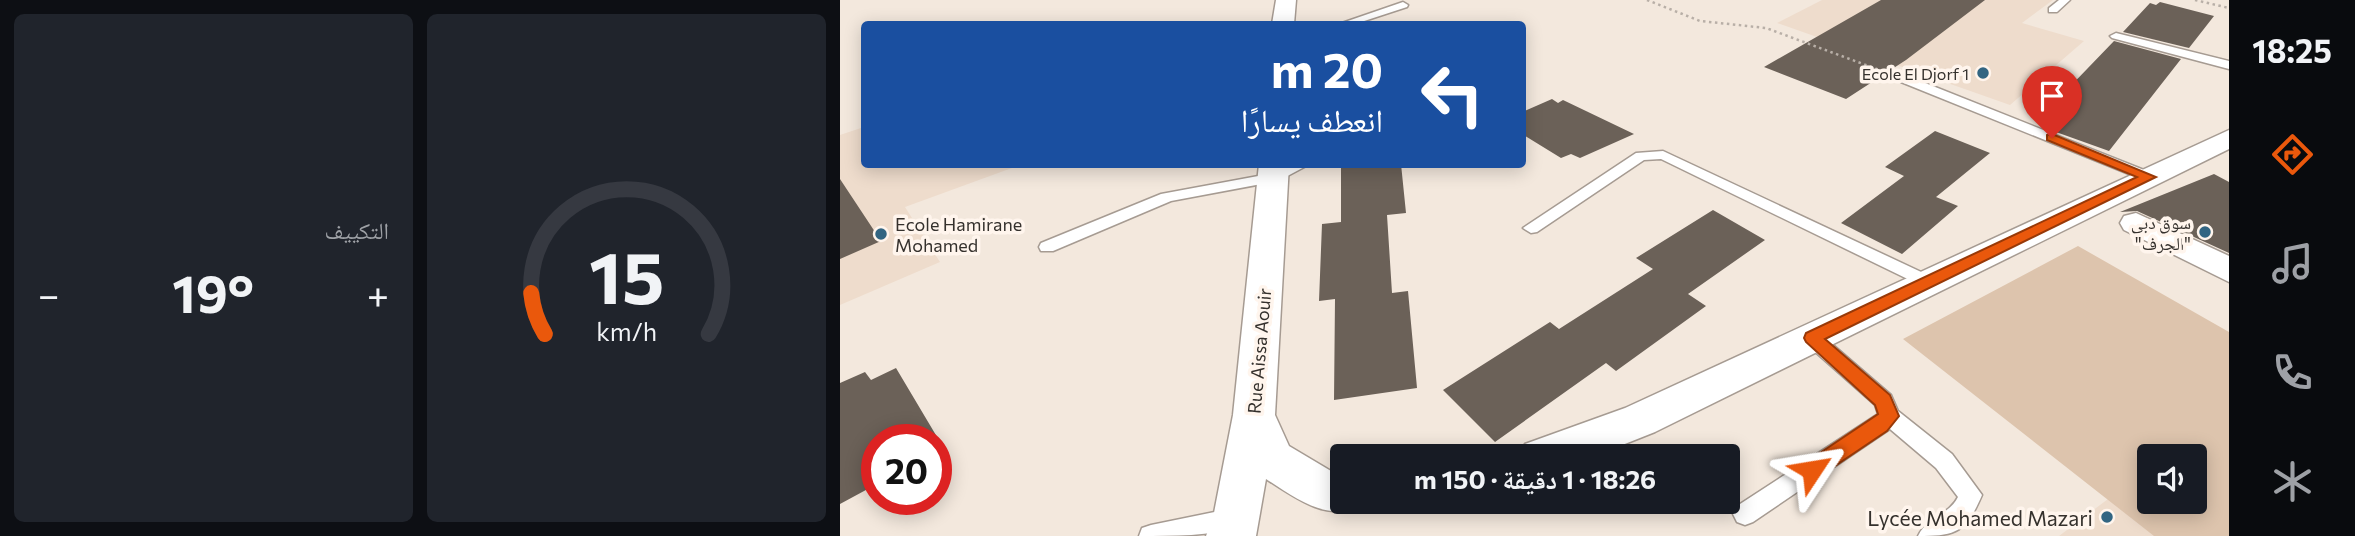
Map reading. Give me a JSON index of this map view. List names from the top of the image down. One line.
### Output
{"streets":{"street":["Rue Aissa Aouir"]},"places":["Ecole El Djorf 1","سوق دبي \"الجرف\"","Ecole Hamirane Mohamed","Lycée Mohamed Mazari"],"page":{"tabs":"18:25","tile":"التكييف","turn":["20 m","انعطف يسارًا"],"heat":["−","19°","+"],"limit":"20","trip":"18:26 · 1 دقيقة · 150 m","gauge":["15","km/h"]}}
